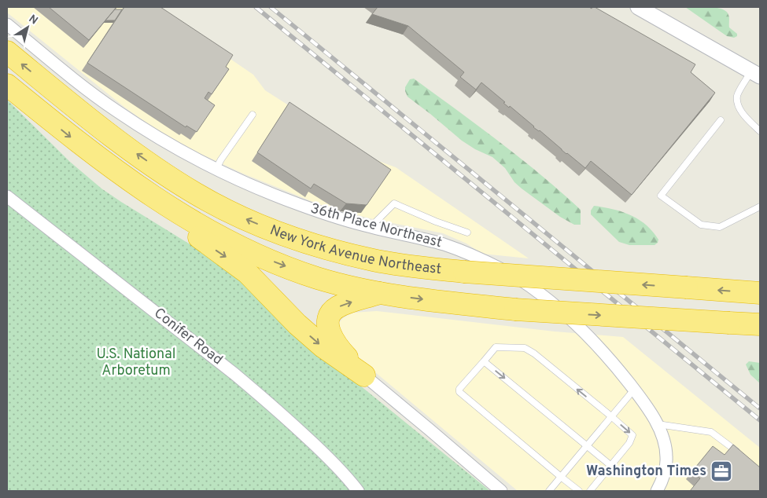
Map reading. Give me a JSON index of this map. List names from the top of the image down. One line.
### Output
{"streets":{"highway":["New York Avenue Northeast"],"street":["36th Place Northeast","Conifer Road"]},"parks":["U.S. National Arboretum"],"places":{"office":["Washington Times"]},"north":"top right"}
